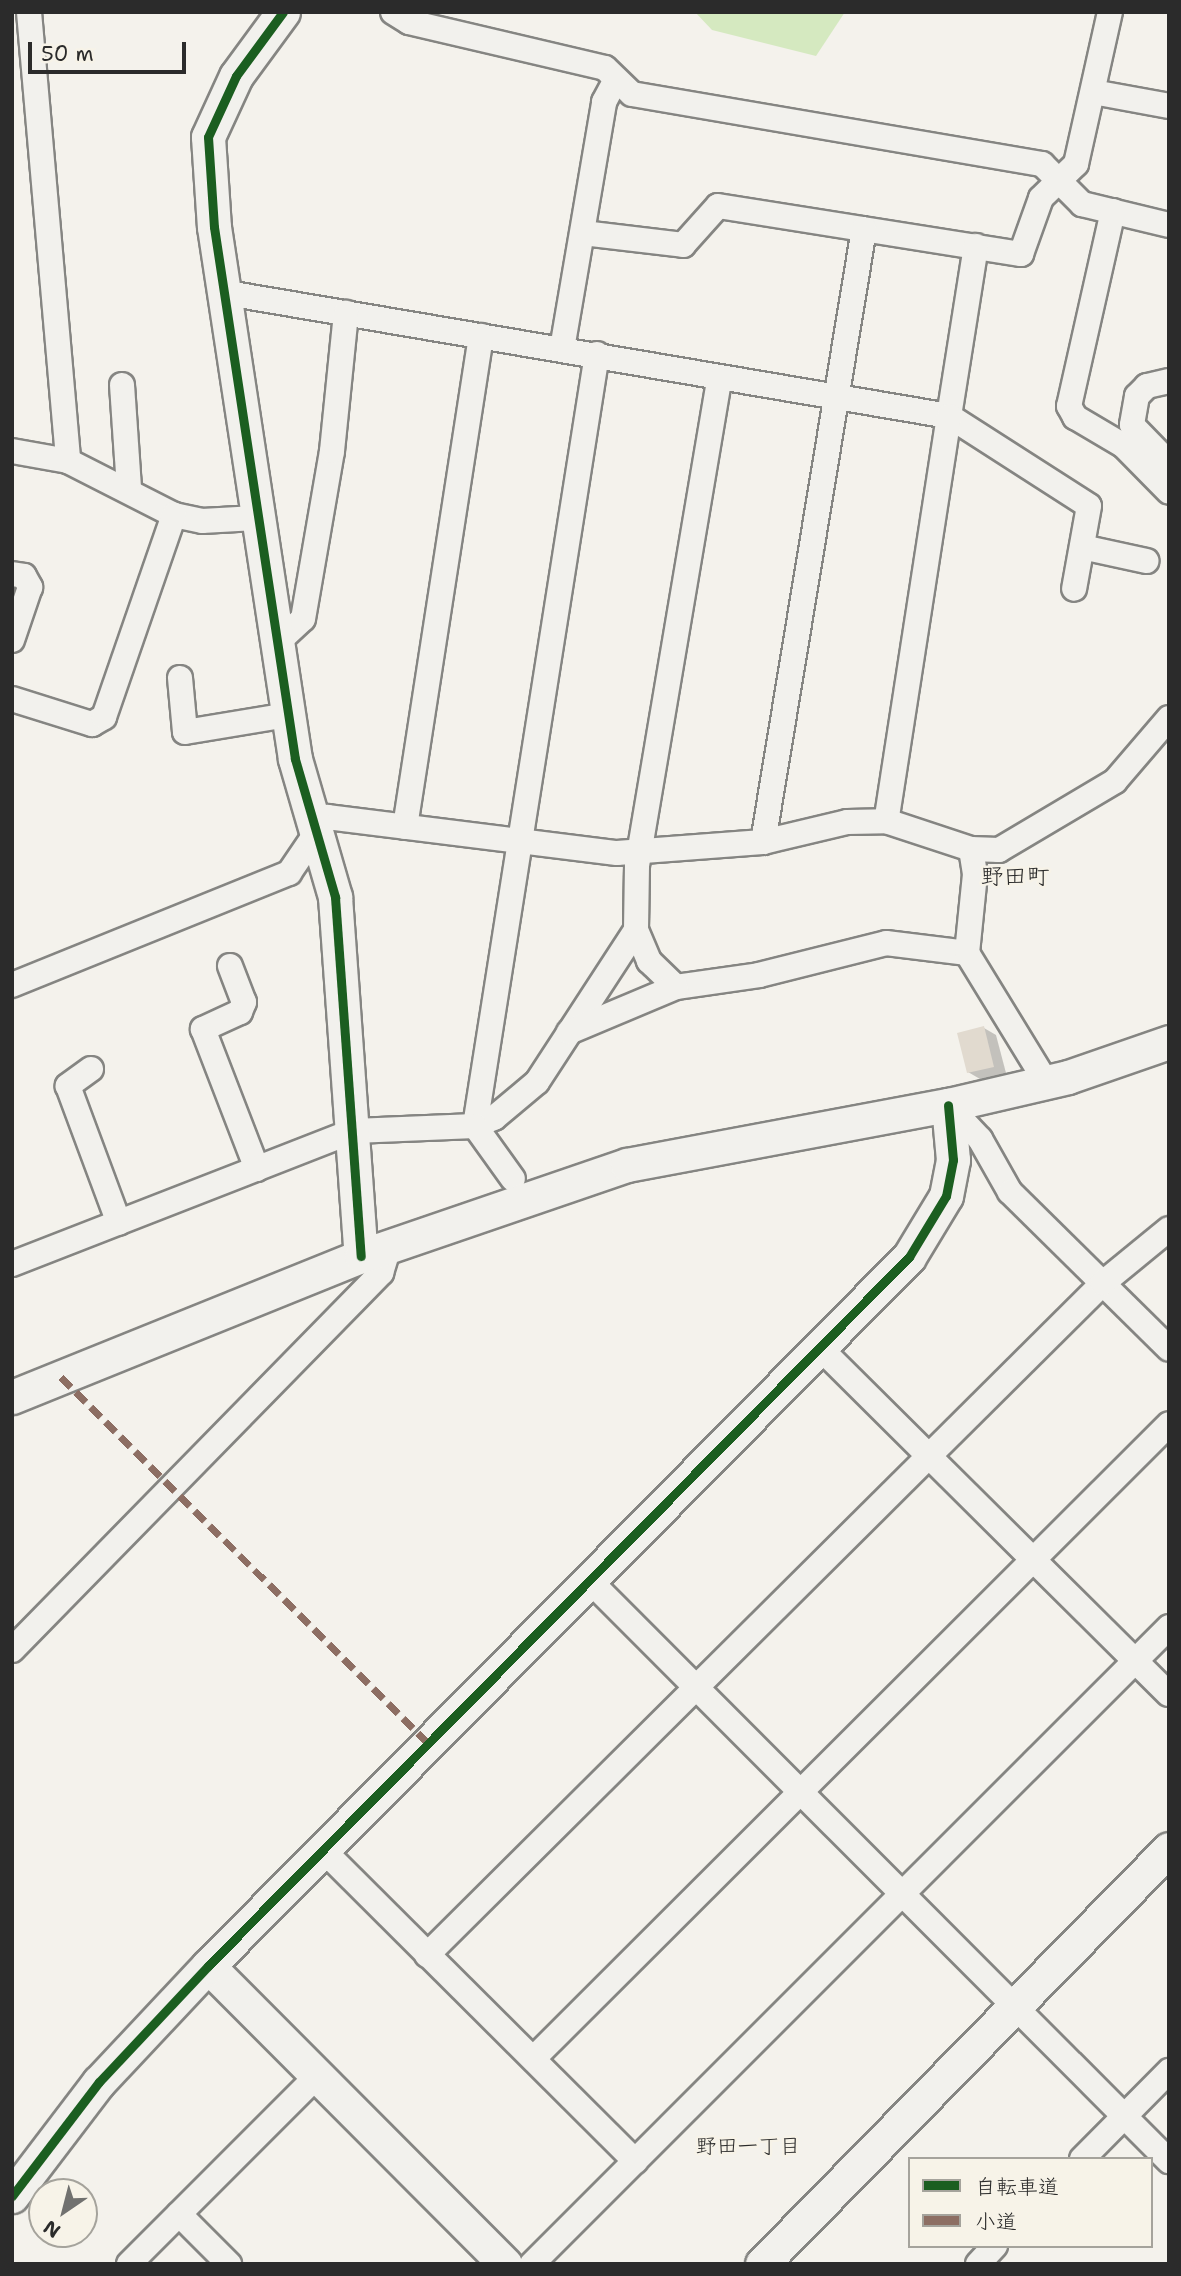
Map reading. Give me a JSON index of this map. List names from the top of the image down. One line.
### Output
{"districts":["野田町","野田一丁目"],"legend":["自転車道","小道"],"scale_bar":"50 m","north":"bottom left"}
